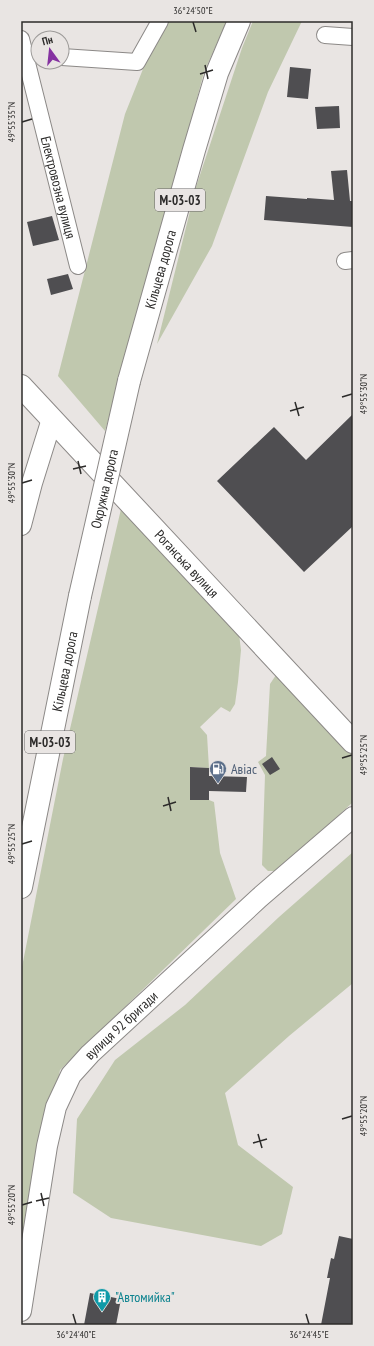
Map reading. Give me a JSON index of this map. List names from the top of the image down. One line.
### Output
{"streets":{"main road":["М-03-03","Кільцева дорога","Окружна дорога","Роганська вулиця"],"street":["Електровозна вулиця","вулиця 92 бригади"]},"crossings":[["Кільцева дорога","Окружна дорога"]],"places":{"fuel station":["Авіас"],"building":["\"Автомийка\""]},"north":"top","coordinates":["36°24'50\"E","49°55'35\"N","49°55'30\"N","49°55'25\"N","49°55'20\"N","36°24'40\"E","36°24'45\"E"]}
